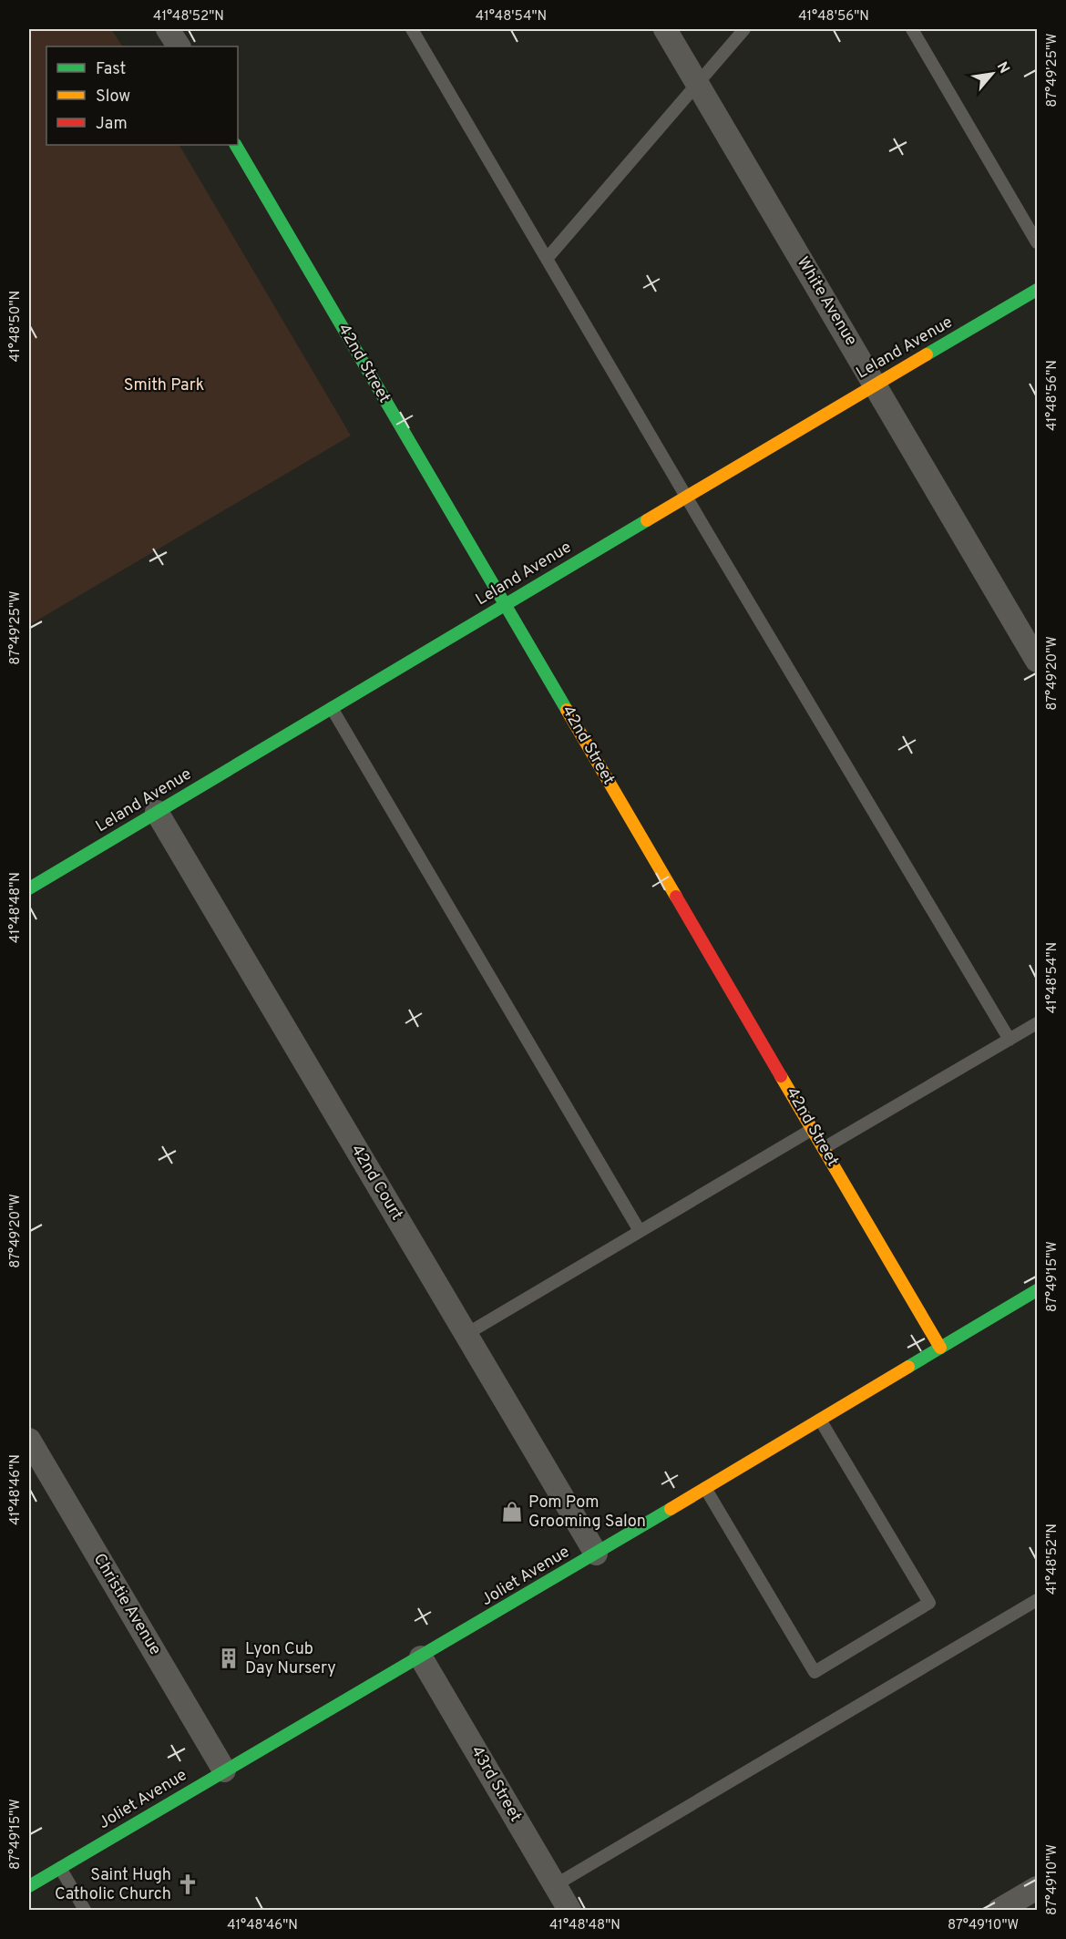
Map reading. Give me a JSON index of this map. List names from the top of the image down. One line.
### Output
{"streets":{"street":["White Avenue","Leland Avenue","42nd Street","42nd Court","Joliet Avenue","Christie Avenue","43rd Street"]},"crossings":[["White Avenue","Leland Avenue"],["Leland Avenue","42nd Street"],["Leland Avenue","42nd Court"],["42nd Street","Joliet Avenue"],["42nd Court","Joliet Avenue"],["Joliet Avenue","Christie Avenue"],["Joliet Avenue","43rd Street"]],"parks":["Smith Park"],"places":{"shop":["Pom Pom Grooming Salon"],"building":["Lyon Cub Day Nursery"],"church":["Saint Hugh Catholic Church"]},"legend":["Fast","Slow","Jam"],"north":"top right","coordinates":["41°48'52\"N","41°48'54\"N","41°48'56\"N","87°49'25\"W","41°48'50\"N","87°49'20\"W","41°48'48\"N","87°49'15\"W","41°48'46\"N","87°49'10\"W"]}
